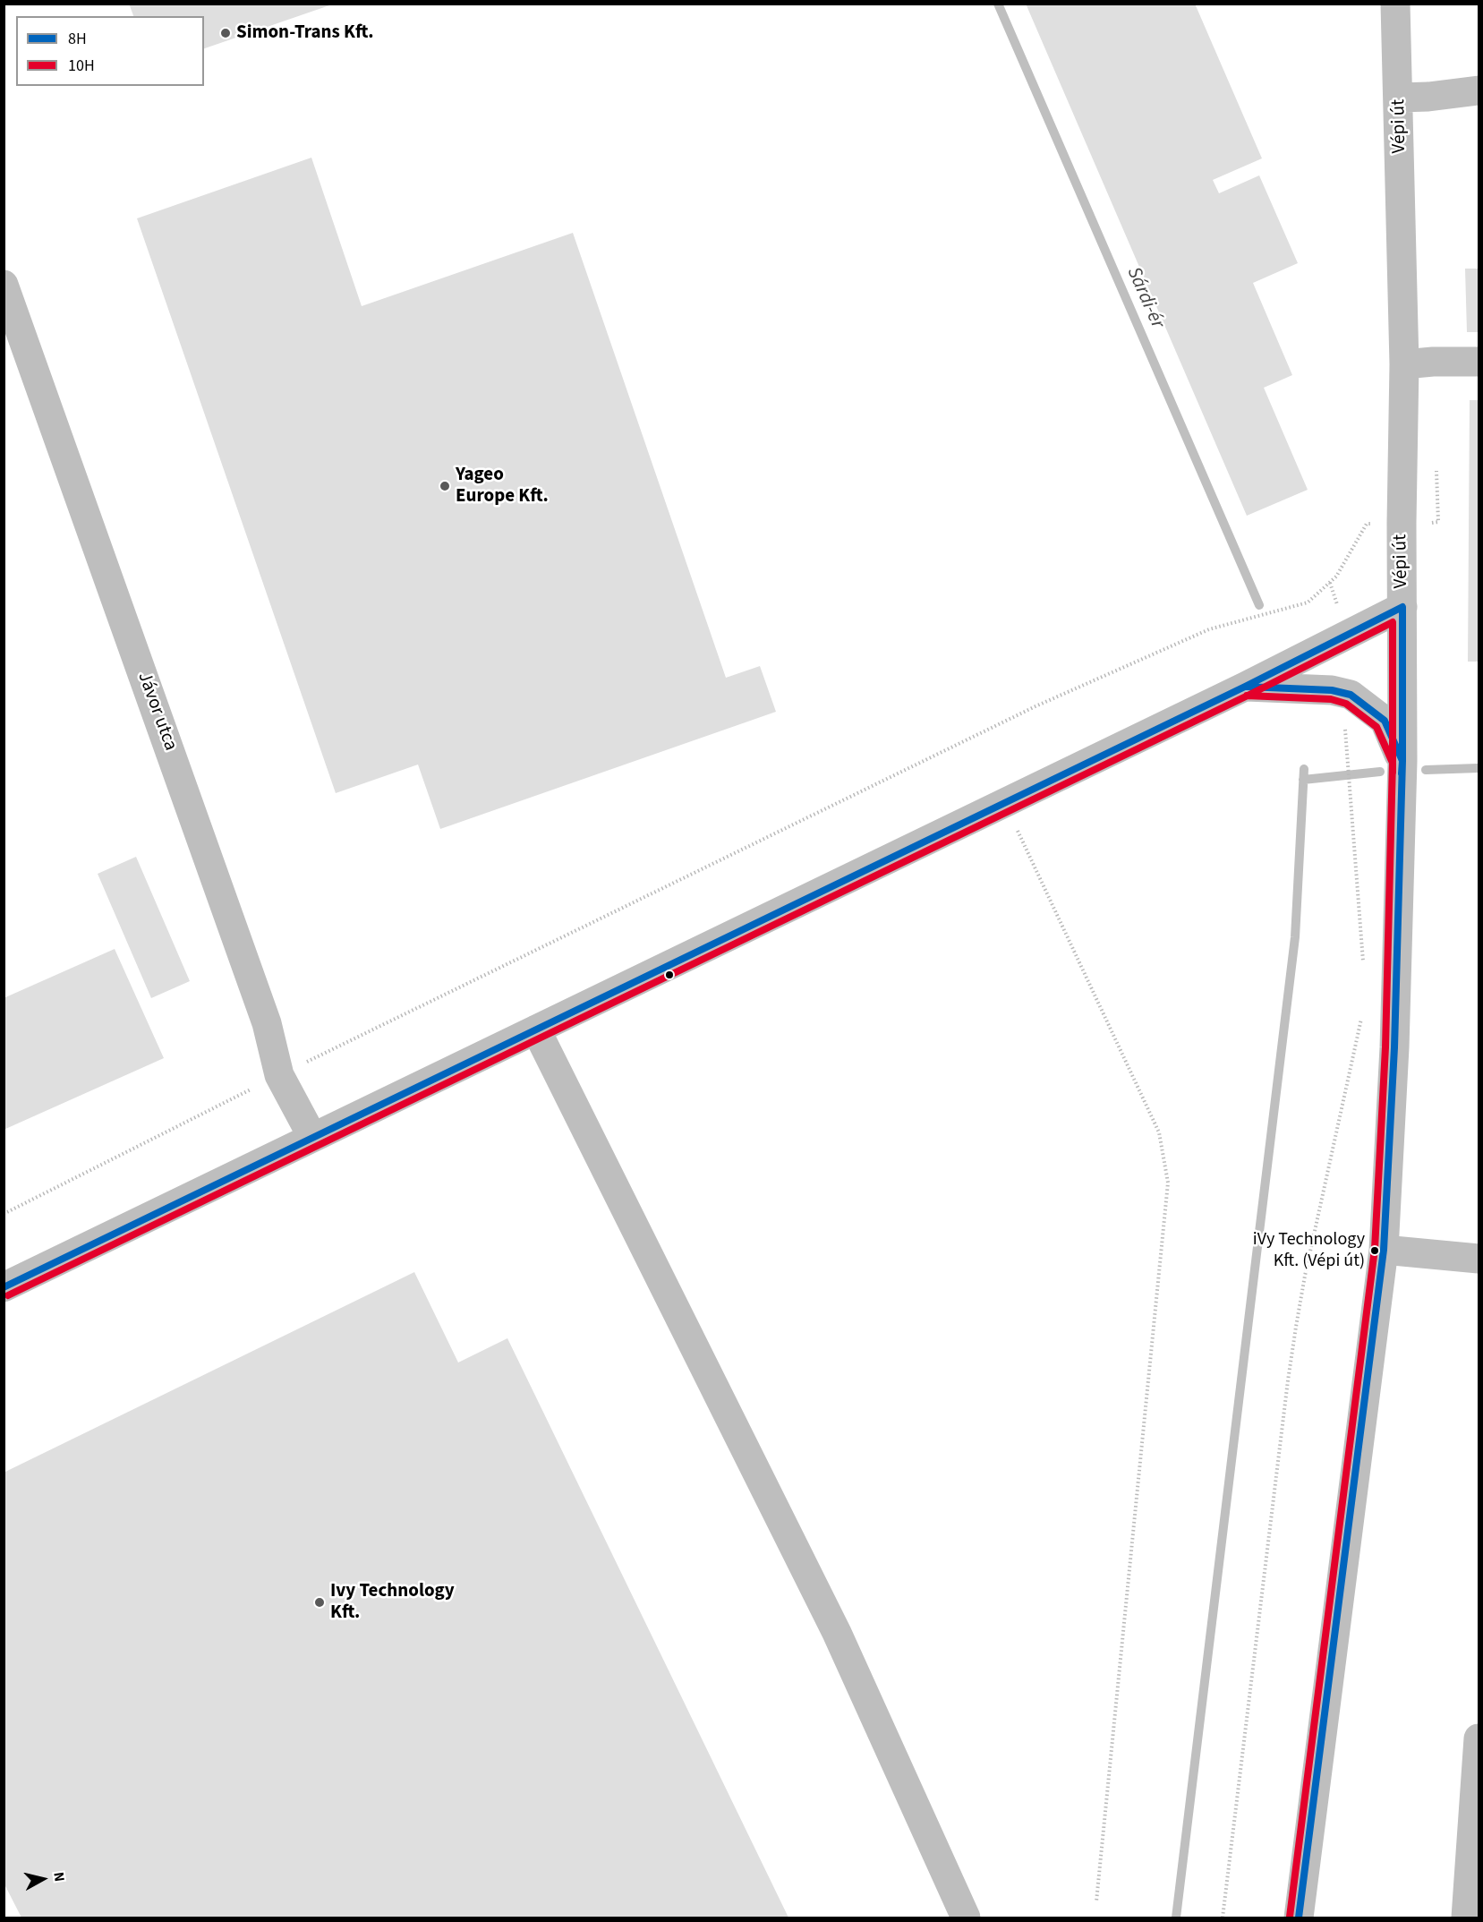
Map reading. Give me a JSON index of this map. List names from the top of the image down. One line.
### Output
{"streets":{"street":["Vépi út","Jávor utca"]},"water":["Sárdi-ér"],"places":["Simon-Trans Kft.","Yageo Europe Kft.","iVy Technology Kft. (Vépi út)","Ivy Technology Kft."],"lines":["transit line 8H","transit line 10H"],"legend":["8H","10H"],"north":"right"}
